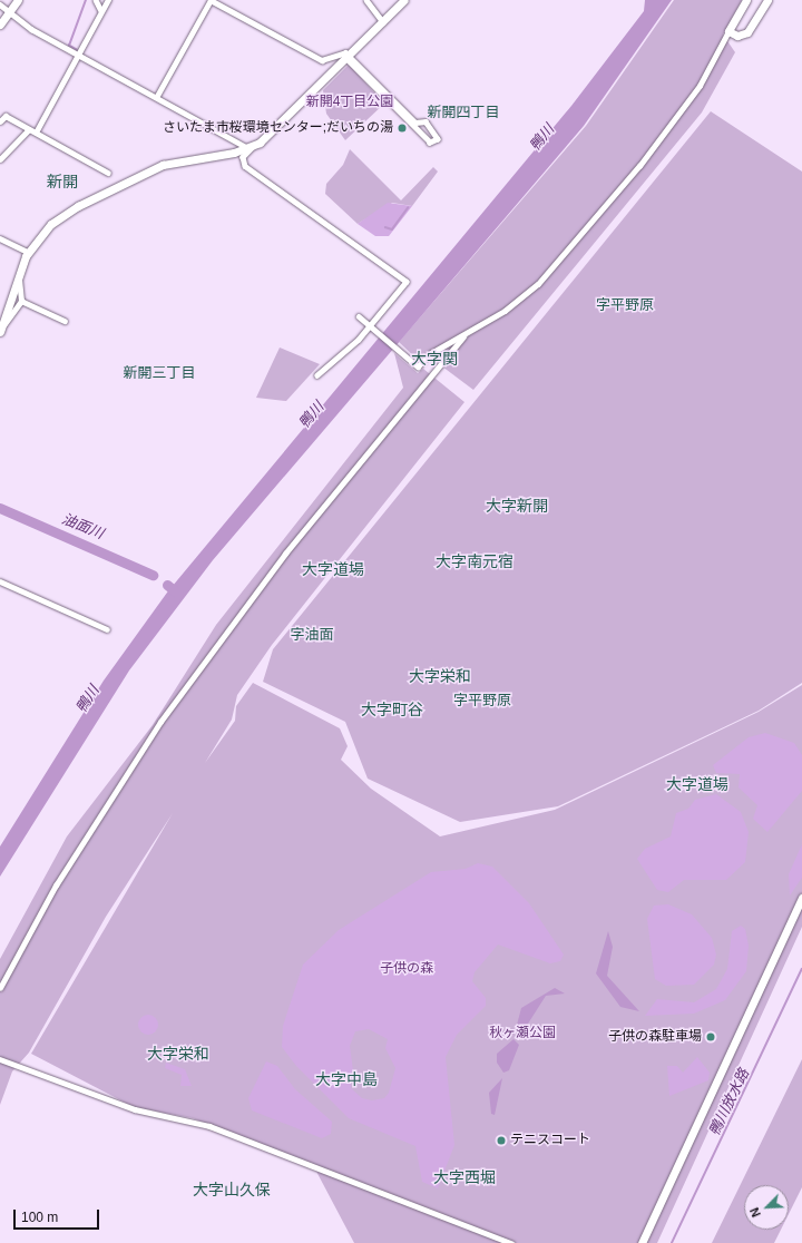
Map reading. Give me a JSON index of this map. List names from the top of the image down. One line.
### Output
{"districts":["新開四丁目","新開","字平野原","大字関","新開三丁目","大字新開","大字南元宿","大字道場","字油面","大字栄和","字平野原","大字町谷","大字道場","大字栄和","大字中島","大字西堀","大字山久保"],"water":["鴨川","油面川","鴨川放水路"],"parks":["新開4丁目公園","子供の森","秋ヶ瀬公園"],"places":["さいたま市桜環境センター;だいちの湯","子供の森駐車場","テニスコート"],"scale_bar":"100 m","north":"bottom left"}
